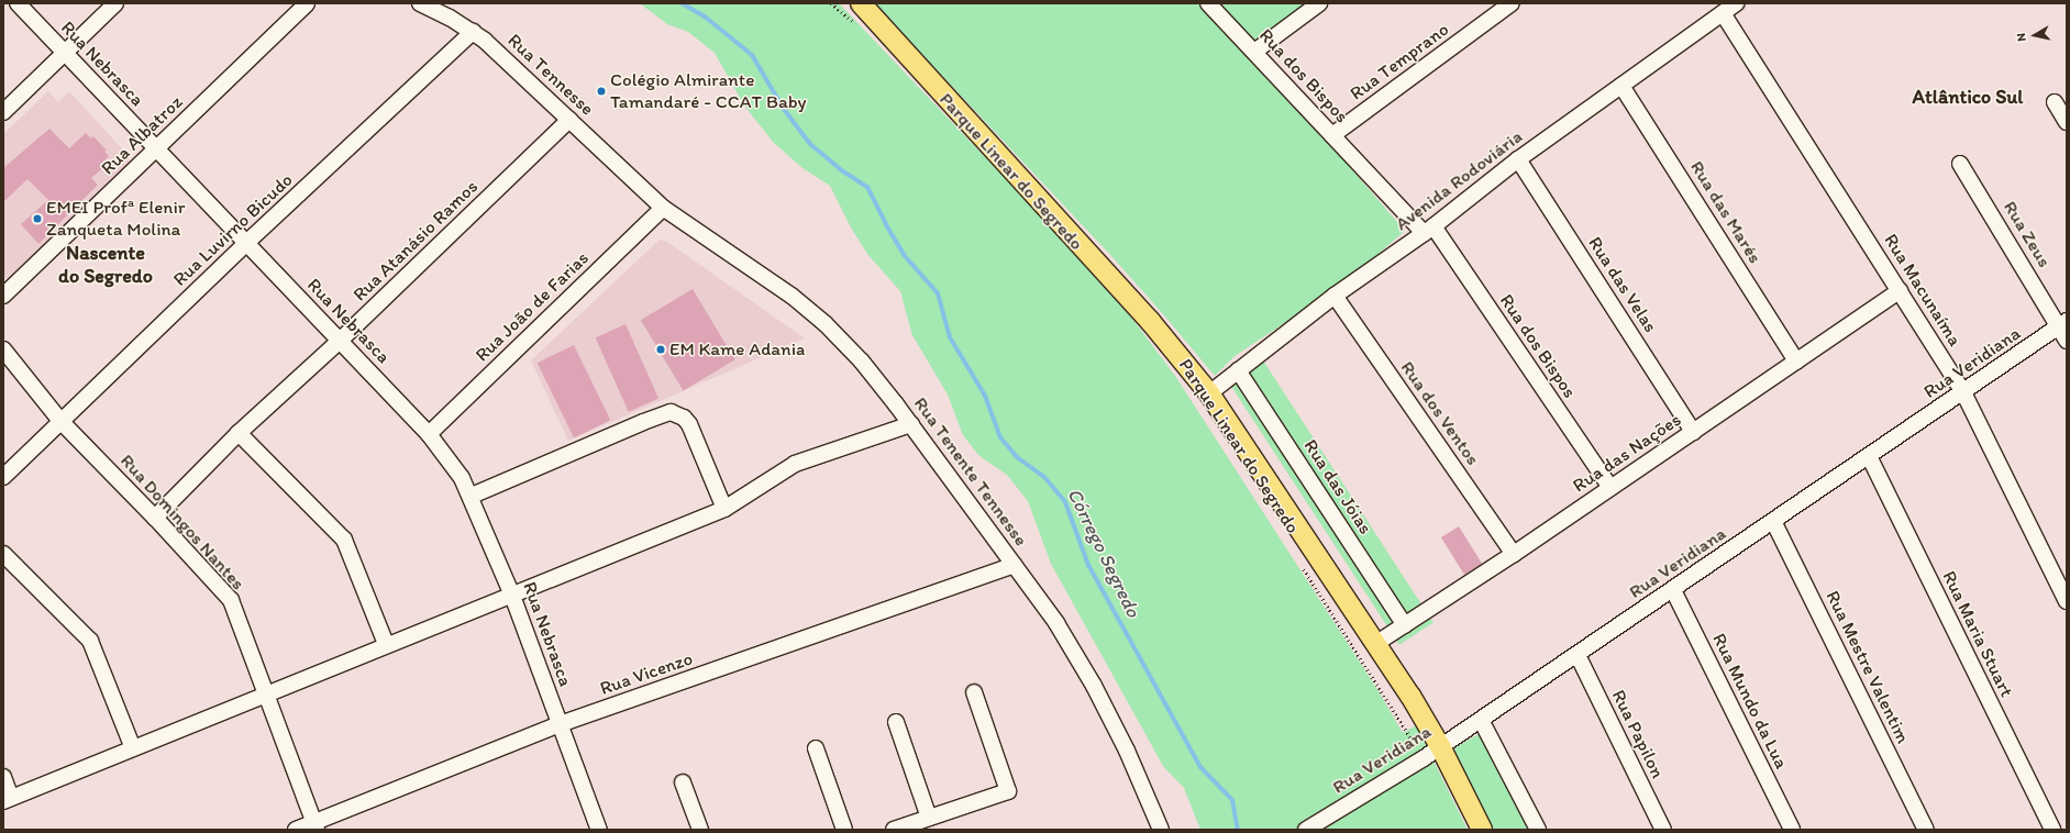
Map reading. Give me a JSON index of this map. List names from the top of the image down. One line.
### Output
{"streets":{"street":["Rua Temprano","Rua Nebrasca","Rua Tennesse","Rua dos Bispos","Rua Albatroz","Avenida Rodoviária","Rua das Marés","Rua Luvirno Bicudo","Rua Zeus","Rua Atanásio Ramos","Rua das Velas","Rua Macunaíma","Rua João de Farias","Rua Veridiana","Rua dos Ventos","Rua das Nações","Rua Tenente Tennesse","Rua das Jóias","Rua Domingos Nantes","Rua Maria Stuart","Rua Mestre Valentim","Rua Vicenzo","Rua Mundo da Lua","Rua Papilon"]},"crossings":[["Rua Temprano","Rua dos Bispos"],["Rua Nebrasca","Rua Albatroz"],["Rua Nebrasca","Rua Luvirno Bicudo"],["Rua Nebrasca","Rua Atanásio Ramos"],["Rua Nebrasca","Rua João de Farias"],["Rua Nebrasca","Rua Vicenzo"],["Rua Tennesse","Rua Luvirno Bicudo"],["Rua Tennesse","Rua Atanásio Ramos"],["Rua Tennesse","Rua João de Farias"],["Rua Tennesse","Rua Tenente Tennesse"],["Rua dos Bispos","Avenida Rodoviária"],["Rua dos Bispos","Rua das Nações"],["Avenida Rodoviária","Rua das Marés"],["Avenida Rodoviária","Rua das Velas"],["Avenida Rodoviária","Rua Macunaíma"],["Avenida Rodoviária","Rua dos Ventos"],["Avenida Rodoviária","Rua das Jóias"],["Rua das Marés","Rua das Nações"],["Rua Luvirno Bicudo","Rua Domingos Nantes"],["Rua Zeus","Rua Veridiana"],["Rua Atanásio Ramos","Rua Domingos Nantes"],["Rua das Velas","Rua das Nações"],["Rua Macunaíma","Rua Veridiana"],["Rua Macunaíma","Rua das Nações"],["Rua João de Farias","Rua Tenente Tennesse"],["Rua Veridiana","Rua Maria Stuart"],["Rua Veridiana","Rua Mestre Valentim"],["Rua Veridiana","Rua Mundo da Lua"],["Rua Veridiana","Rua Papilon"],["Rua dos Ventos","Rua das Nações"],["Rua das Nações","Rua das Jóias"],["Rua Tenente Tennesse","Rua Vicenzo"],["Rua Domingos Nantes","Rua Vicenzo"]],"districts":["Atlântico Sul","Nascente do Segredo"],"water":["Córrego Segredo"],"places":["Colégio Almirante Tamandaré - CCAT Baby","EMEI Profª Elenir Zanqueta Molina","EM Kame Adania"],"north":"left"}
